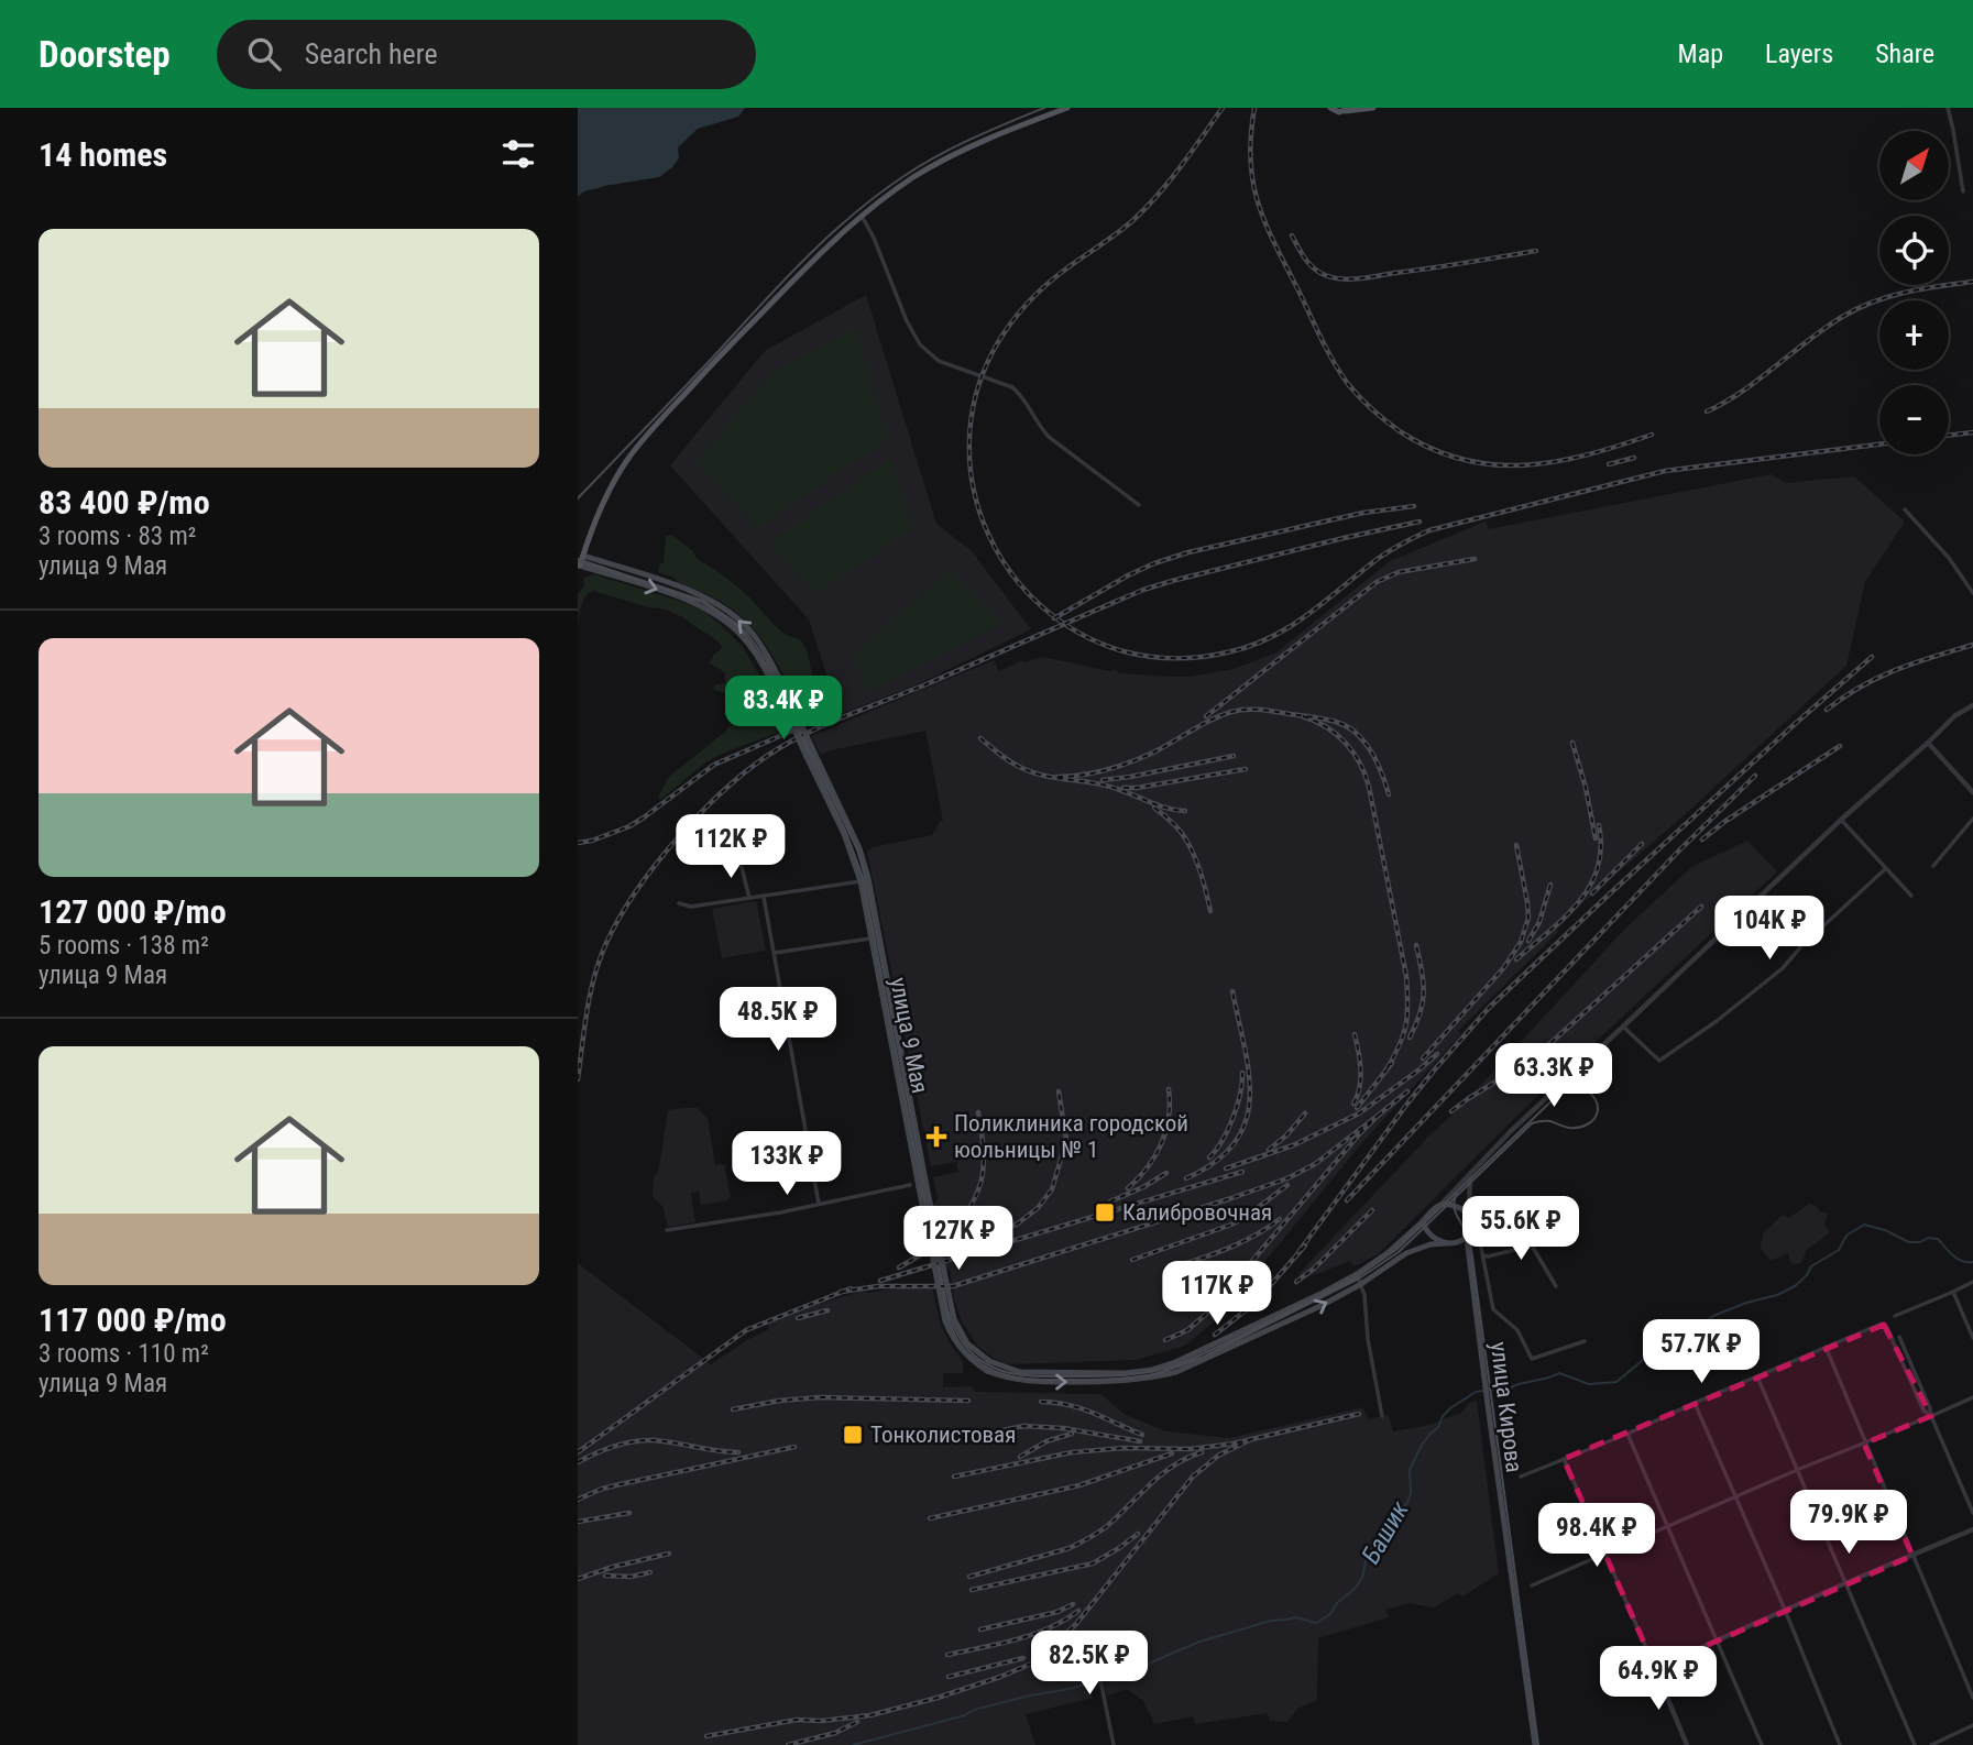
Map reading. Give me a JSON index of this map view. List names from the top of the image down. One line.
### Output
{"streets":{"main road":["улица 9 Мая","улица Кирова"]},"crossings":[["улица 9 Мая","улица Кирова"]],"water":["Башик"],"places":{"health":["Поликлиника городской юольницы № 1"],"transit":["Калибровочная","Тонколистовая"]},"north":"top right","page":{"header":"Doorstep","search":"Search here","nav":["Map","Layers","Share"],"heading":"14 homes","map_buttons":["+","−"],"list":[{"name":"83 400 ₽/mo","note":"3 rooms · 83 m² · улица 9 Мая"},{"name":"127 000 ₽/mo","note":"5 rooms · 138 m² · улица 9 Мая"},{"name":"117 000 ₽/mo","note":"3 rooms · 110 m² · улица 9 Мая"}],"price":["83.4K ₽","112K ₽","104K ₽","48.5K ₽","63.3K ₽","133K ₽","55.6K ₽","127K ₽","117K ₽","57.7K ₽","79.9K ₽","98.4K ₽","82.5K ₽","64.9K ₽"]}}
